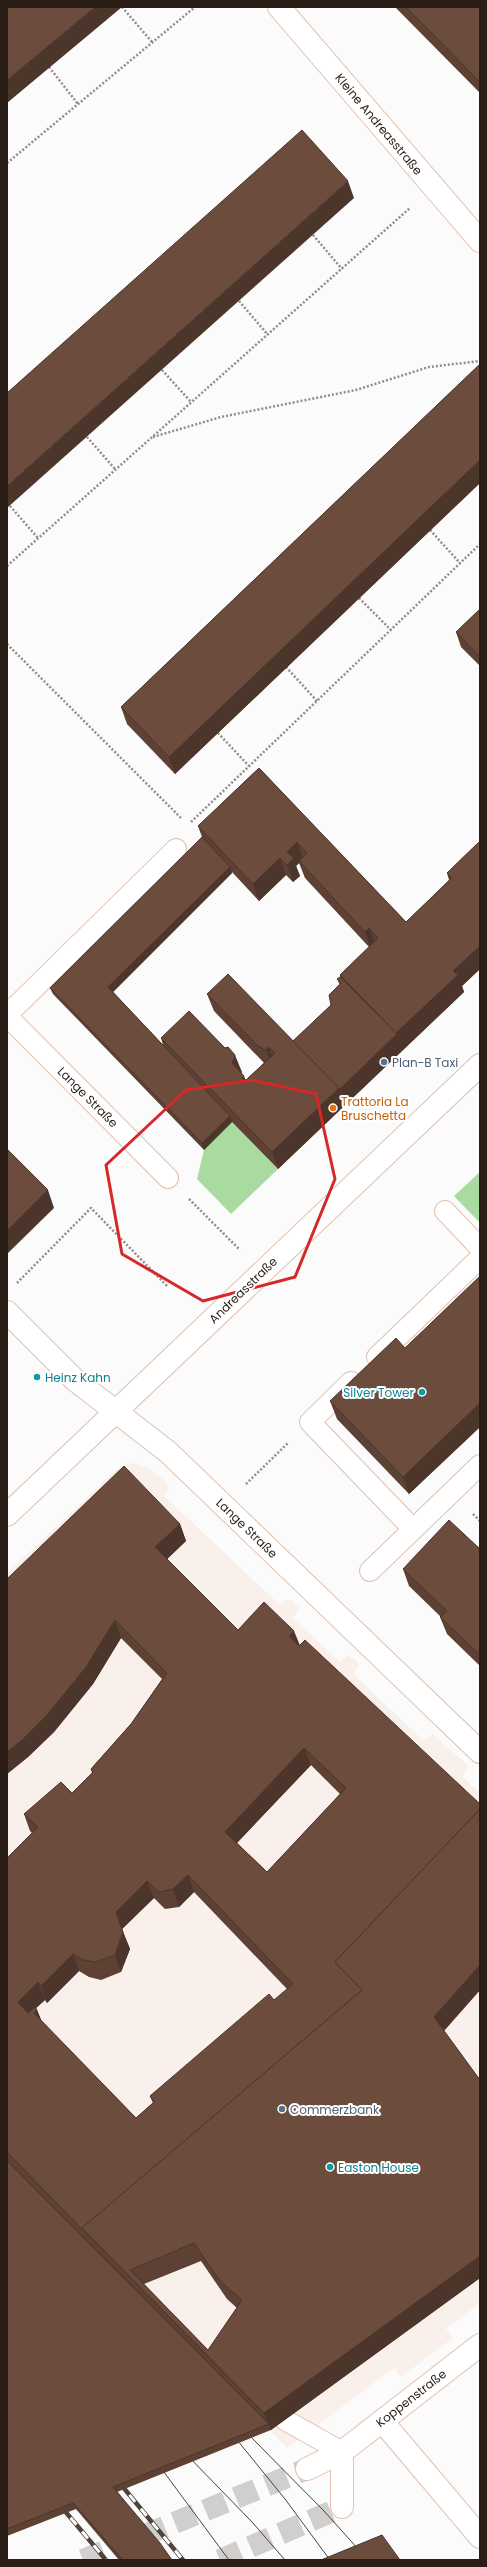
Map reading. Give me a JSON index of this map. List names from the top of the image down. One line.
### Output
{"streets":{"street":["Kleine Andreasstraße","Lange Straße","Andreasstraße","Koppenstraße"]},"crossings":[["Lange Straße","Andreasstraße"]],"places":["Plan-B Taxi","Trattoria La Bruschetta","Heinz Kahn","Silver Tower","Commerzbank","Easton House"]}
